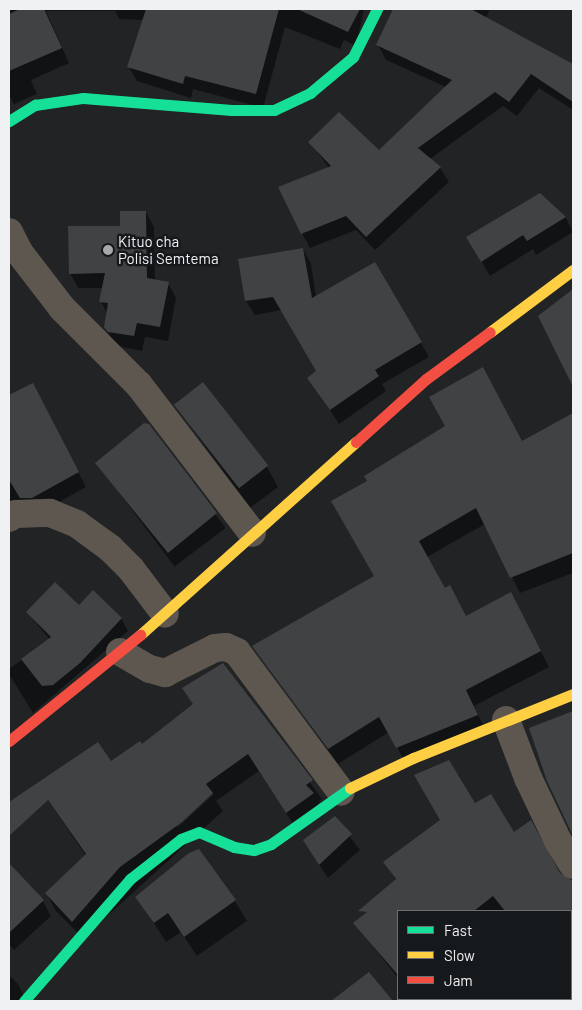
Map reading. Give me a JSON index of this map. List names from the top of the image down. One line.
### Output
{"places":["Kituo cha Polisi Semtema"],"legend":["Fast","Slow","Jam"]}
